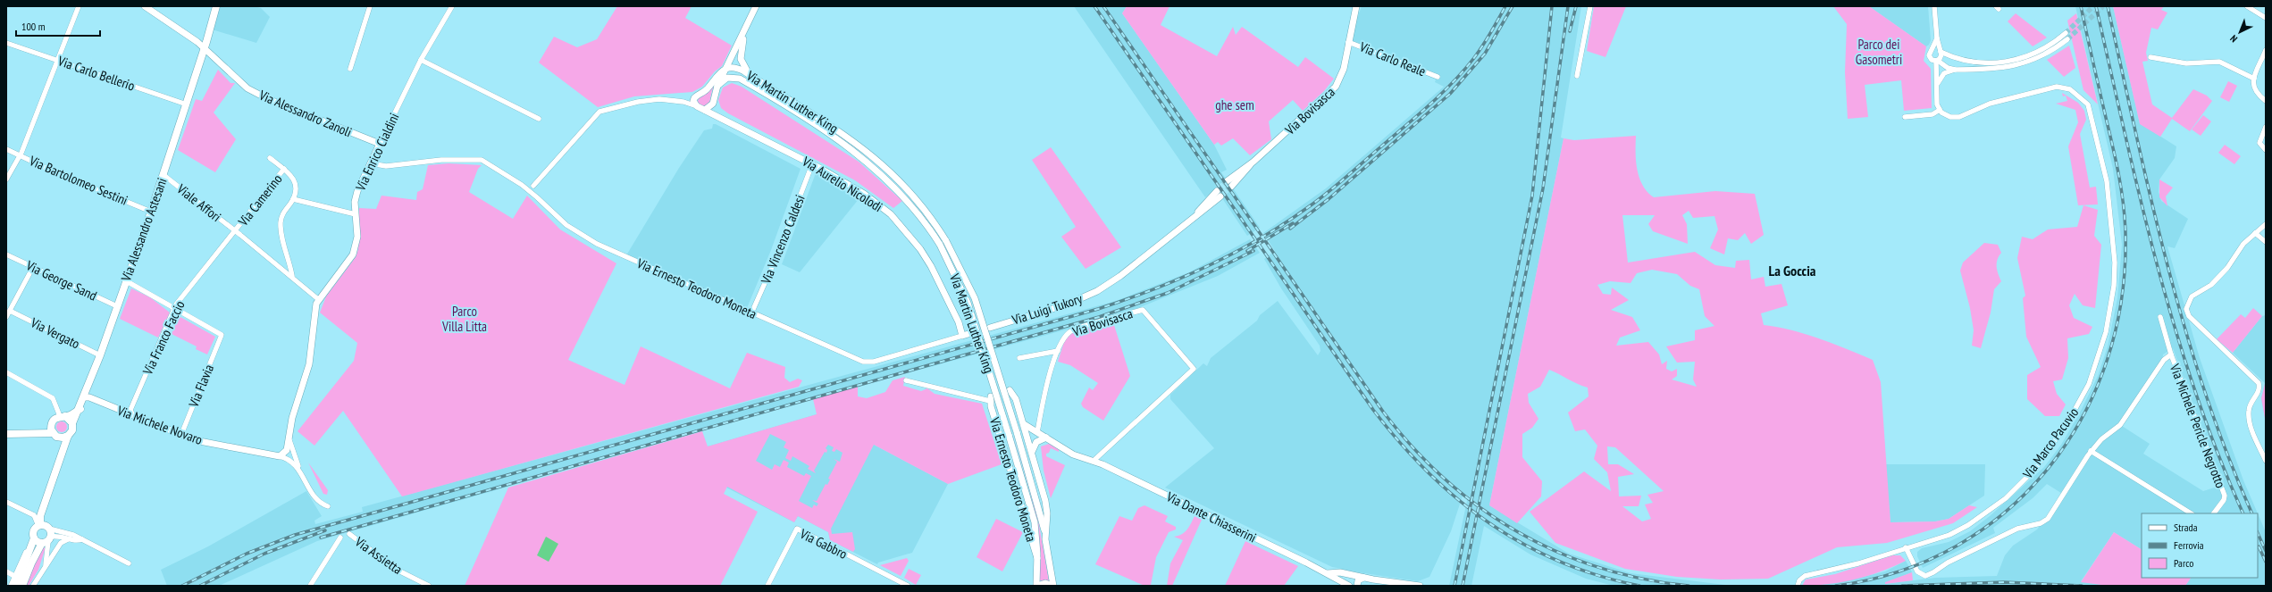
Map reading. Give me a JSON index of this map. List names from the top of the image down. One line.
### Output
{"streets":{"main road":["Via Alessandro Astesani"],"street":["Via Carlo Reale","Via Carlo Bellerio","Via Martin Luther King","Via Bovisasca","Via Alessandro Zanoli","Via Enrico Cialdini","Via Bartolomeo Sestini","Via Aurelio Nicolodi","Via Camerino","Viale Affori","Via Vincenzo Caldesi","Via George Sand","Via Ernesto Teodoro Moneta","Via Luigi Tukory","Via Vergato","Via Franco Faccio","Via Flavia","Via Michele Novaro","Via Michele Pericle Negrotto","Via Marco Pacuvio","Via Dante Chiasserini","Via Gabbro","Via Assietta"]},"crossings":[["Via Carlo Reale","Via Bovisasca"],["Via Carlo Bellerio","Via Alessandro Astesani"],["Via Martin Luther King","Via Ernesto Teodoro Moneta"],["Via Bovisasca","Via Dante Chiasserini"],["Via Alessandro Zanoli","Via Enrico Cialdini"],["Via Alessandro Zanoli","Via Alessandro Astesani"],["Via Enrico Cialdini","Via Ernesto Teodoro Moneta"],["Via Bartolomeo Sestini","Via Alessandro Astesani"],["Via Aurelio Nicolodi","Via Vincenzo Caldesi"],["Via Aurelio Nicolodi","Via Ernesto Teodoro Moneta"],["Via Camerino","Viale Affori"],["Via Camerino","Via Franco Faccio"],["Viale Affori","Via Alessandro Astesani"],["Viale Affori","Via Franco Faccio"],["Via Alessandro Astesani","Via George Sand"],["Via Alessandro Astesani","Via Vergato"],["Via Alessandro Astesani","Via Michele Novaro"],["Via Vincenzo Caldesi","Via Ernesto Teodoro Moneta"],["Via Franco Faccio","Via Flavia"],["Via Franco Faccio","Via Michele Novaro"],["Via Flavia","Via Michele Novaro"],["Via Michele Pericle Negrotto","Via Marco Pacuvio"]],"districts":["La Goccia"],"parks":["Parco dei Gasometri","ghe sem","Parco Villa Litta"],"legend":["Strada","Ferrovia","Parco"],"scale_bar":"100 m","north":"bottom left"}
